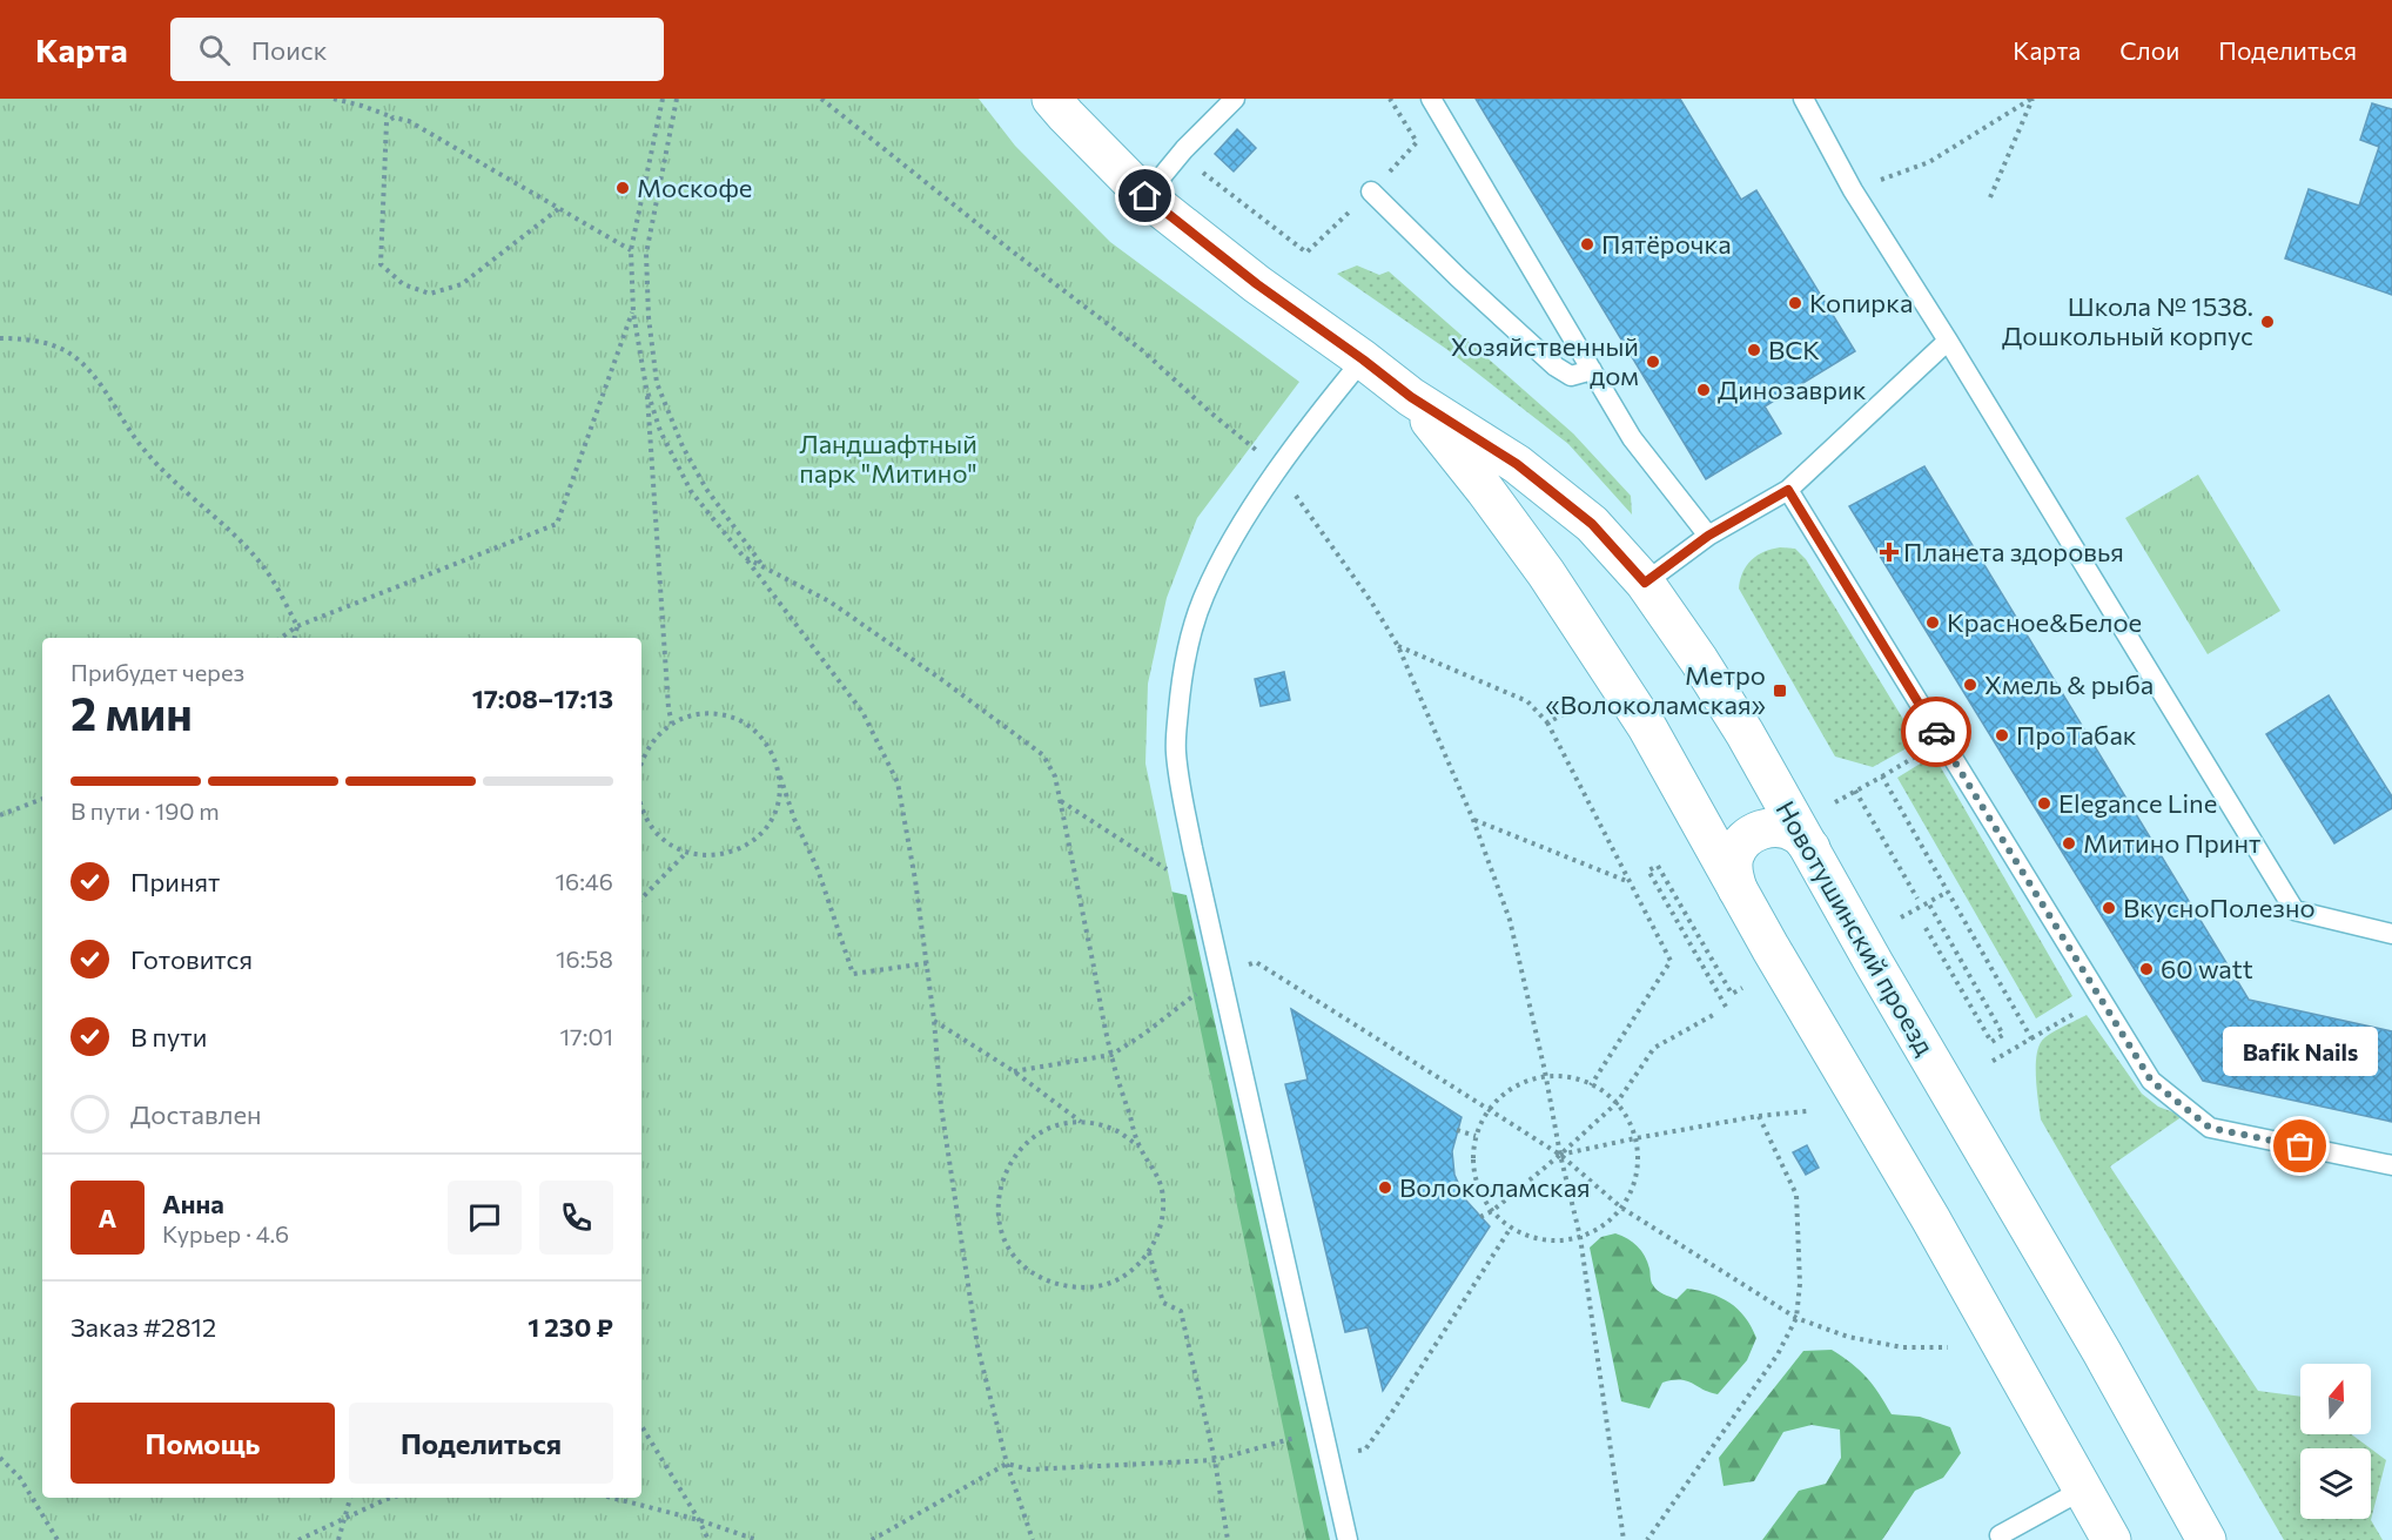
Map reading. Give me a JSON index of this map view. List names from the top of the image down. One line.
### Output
{"streets":{"main road":["Новотушинский проезд"]},"parks":["Ландшафтный парк \"Митино\""],"places":{"other":["Москофе","Пятёрочка","Копирка","Школа № 1538. Дошкольный корпус","ВСК","Хозяйственный дом","Динозаврик","Красное&Белое","Хмель & рыба","ПроТабак","Elegance Line","Митино Принт","ВкусноПолезно","60 watt","Bafik Nails","Волоколамская"],"health":["Планета здоровья"],"transit":["Метро «Волоколамская»"]},"north":"top","page":{"header":"Карта","search":"Поиск","nav":["Карта","Слои","Поделиться"],"heading":["2 мин","Прибудет через","17:08–17:13"],"panel":["Анна","Курьер · 4.6","Заказ #2812","1 230 ₽"],"bar":"В пути · 190 m","list":[["Принят","16:46"],["Готовится","16:58"],["В пути","17:01"],"Доставлен"],"bubble":"Bafik Nails","round":"А","buttons":["Помощь","Поделиться"]}}
